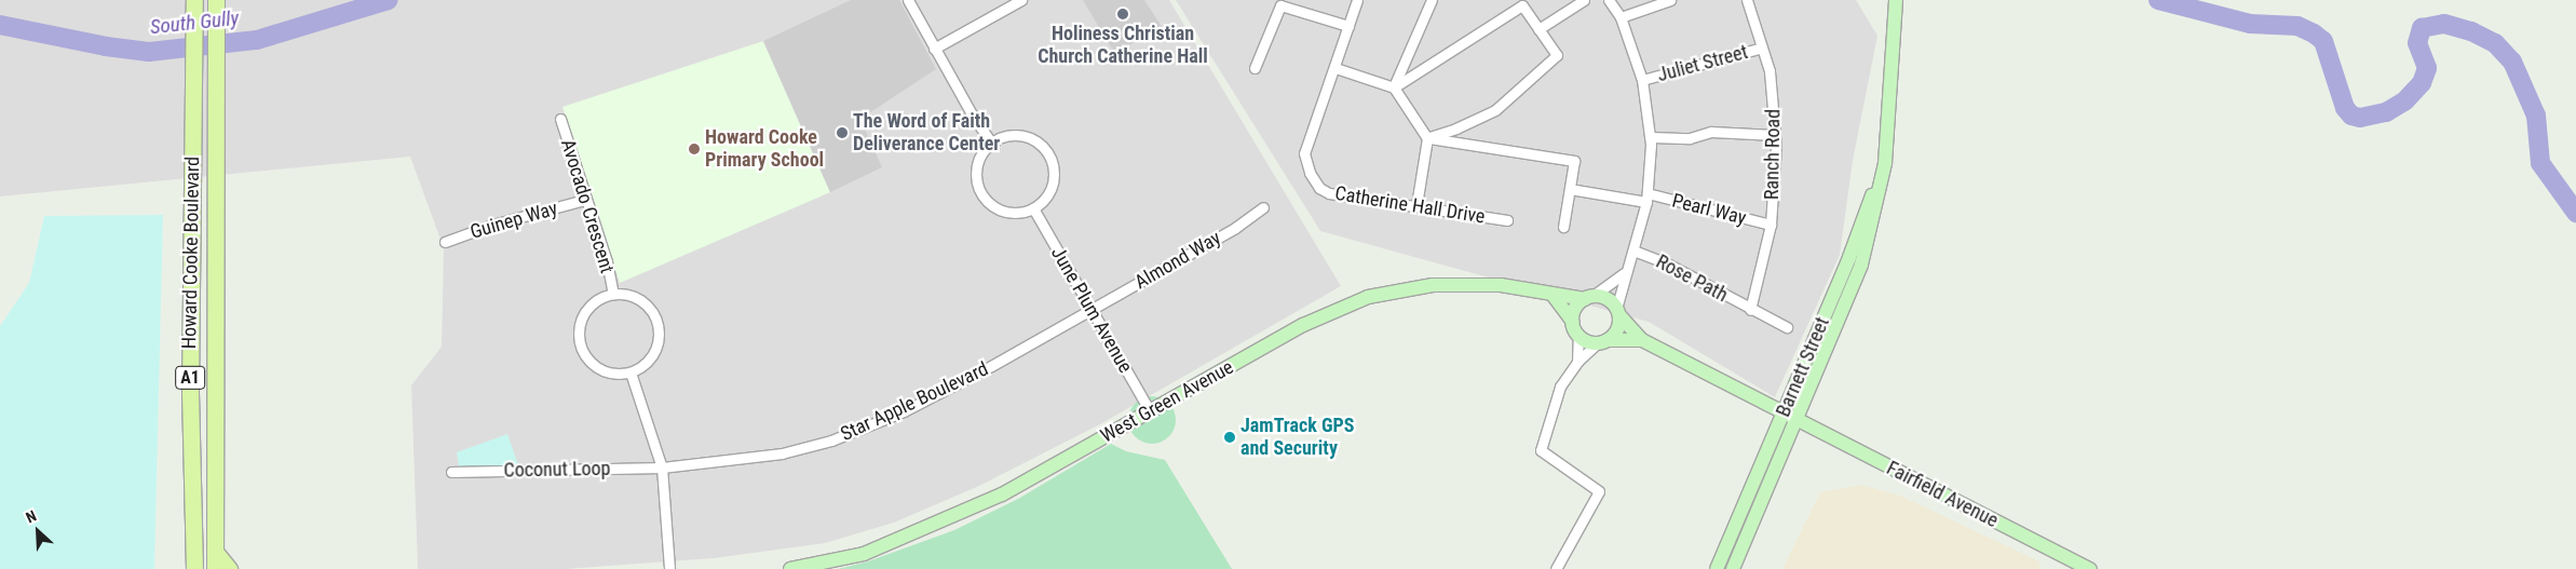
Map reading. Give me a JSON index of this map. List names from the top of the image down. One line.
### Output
{"streets":{"main road":["Howard Cooke Boulevard","A1"],"street":["Juliet Street","Ranch Road","Catherine Hall Drive","Avocado Crescent","Pearl Way","Guinep Way","Almond Way","Rose Path","June Plum Avenue","Barnett Street","Star Apple Boulevard","West Green Avenue","Coconut Loop","Fairfield Avenue"]},"crossings":[["Juliet Street","Ranch Road"],["Ranch Road","Pearl Way"],["Ranch Road","Rose Path"],["Avocado Crescent","Guinep Way"],["Almond Way","June Plum Avenue"],["Almond Way","Star Apple Boulevard"],["June Plum Avenue","Star Apple Boulevard"],["June Plum Avenue","West Green Avenue"],["Barnett Street","Fairfield Avenue"],["Star Apple Boulevard","Coconut Loop"]],"water":["South Gully"],"places":["Holiness Christian Church Catherine Hall","The Word of Faith Deliverance Center","Howard Cooke Primary School","JamTrack GPS and Security"],"north":"top left"}
